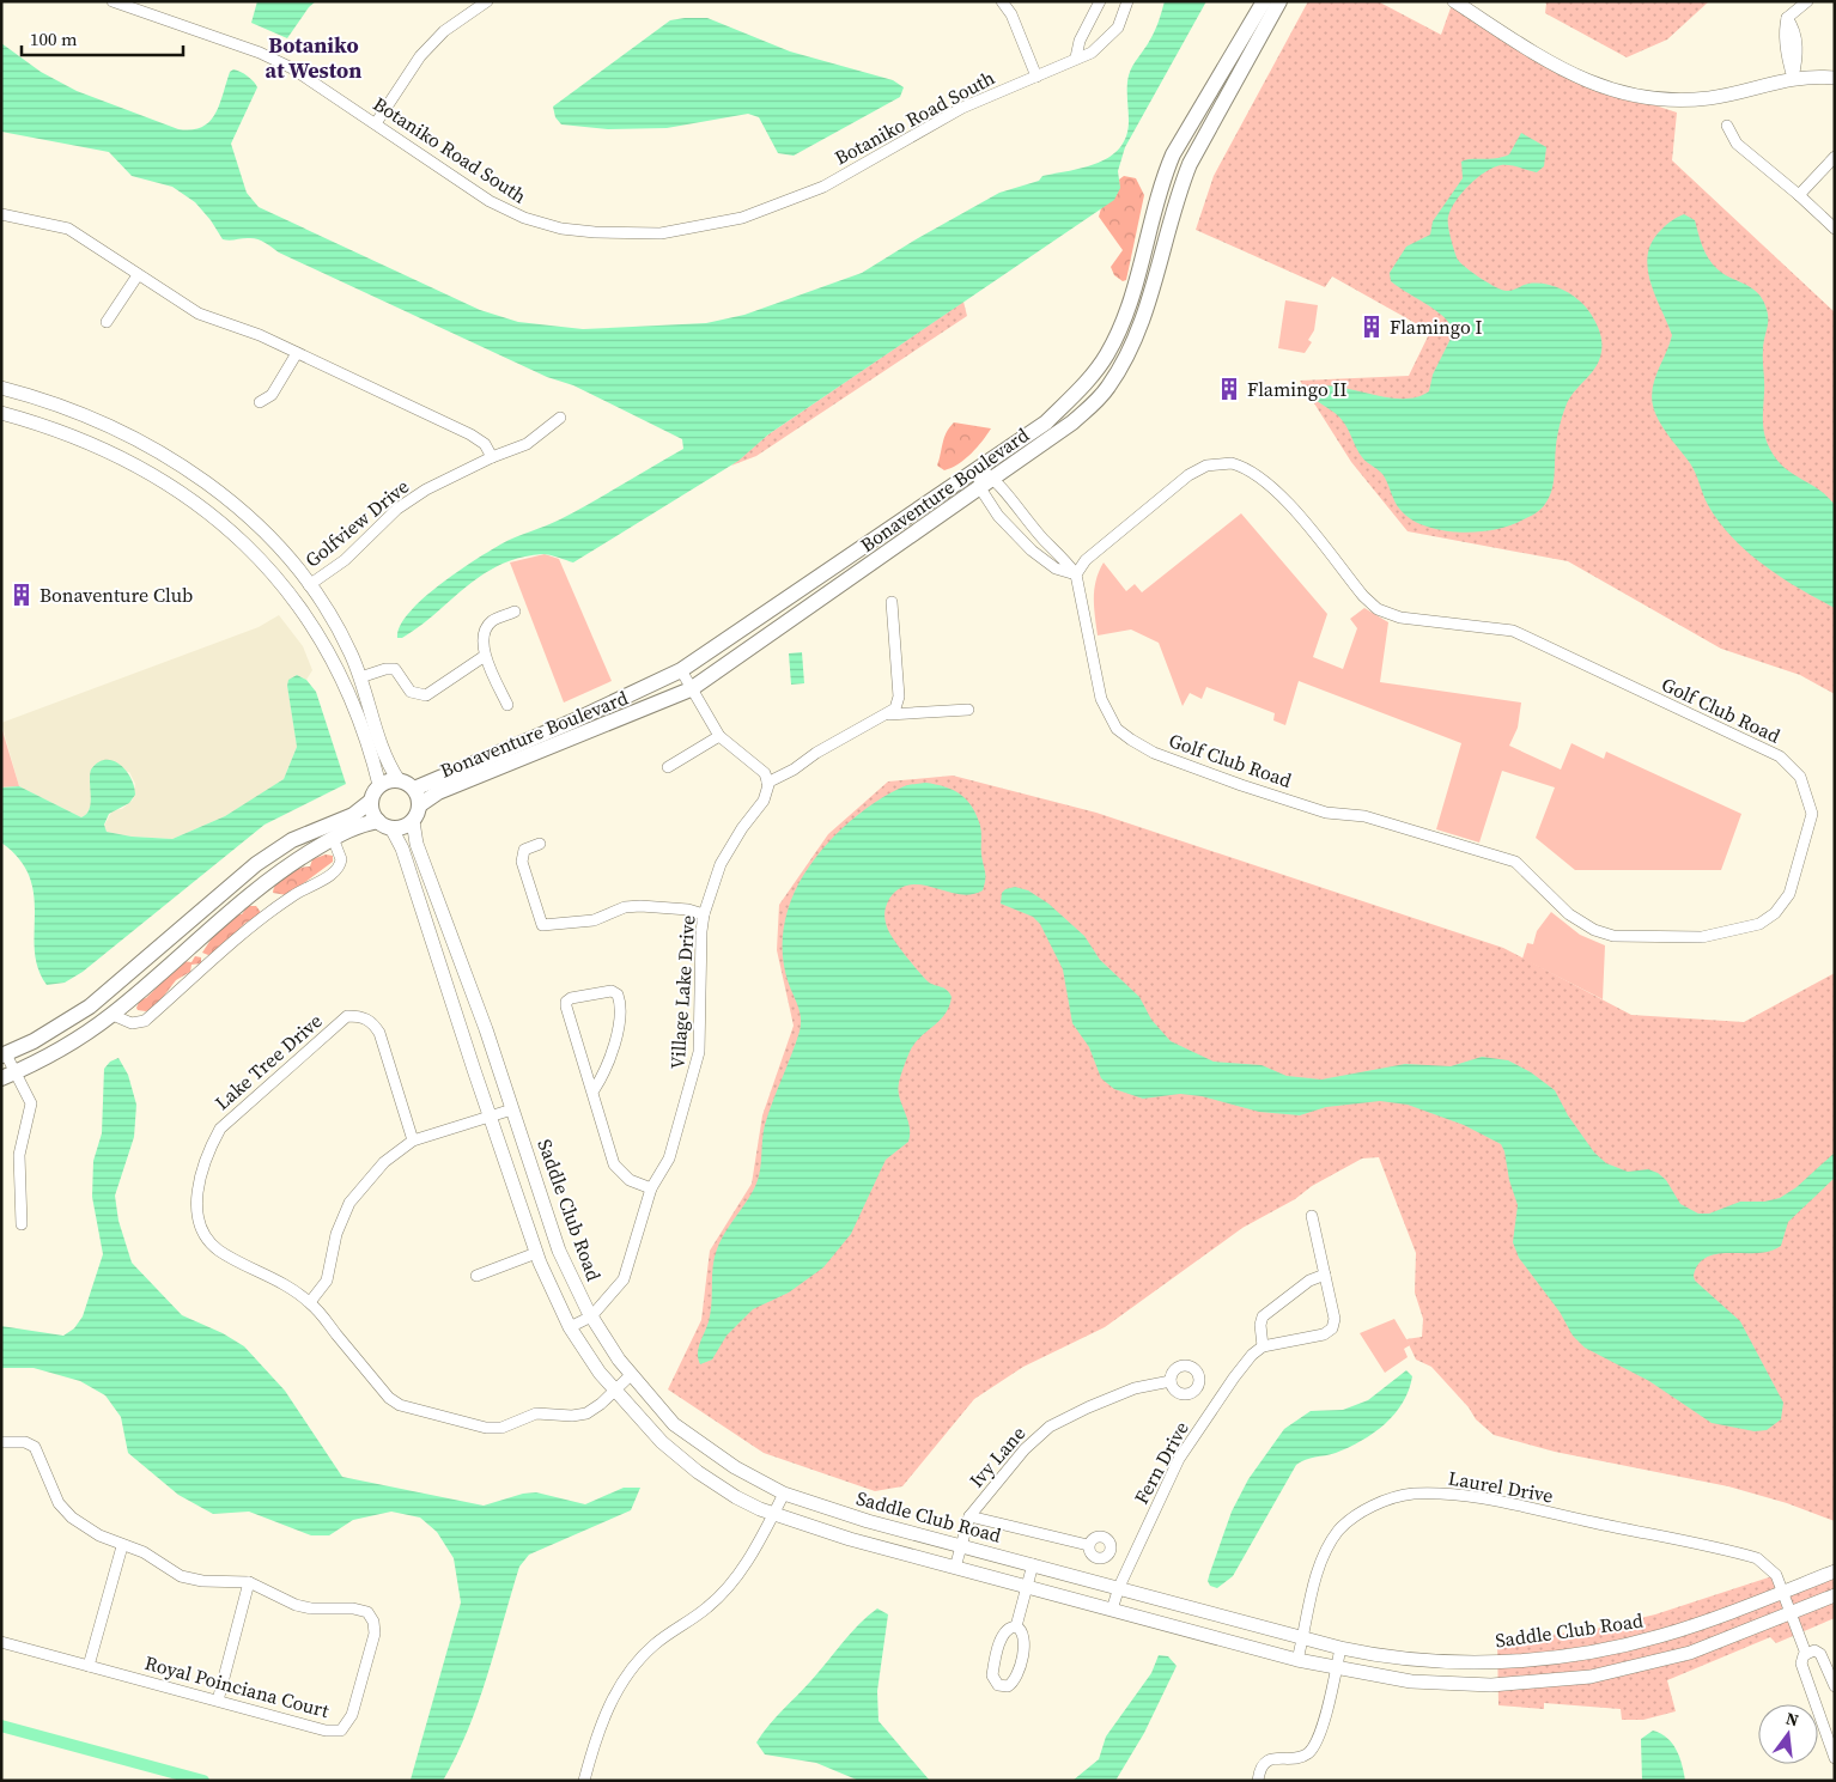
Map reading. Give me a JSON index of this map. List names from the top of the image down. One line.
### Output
{"streets":{"main road":["Bonaventure Boulevard"],"street":["Botaniko Road South","Golfview Drive","Golf Club Road","Village Lake Drive","Lake Tree Drive","Saddle Club Road","Ivy Lane","Fern Drive","Laurel Drive","Royal Poinciana Court"]},"crossings":[["Bonaventure Boulevard","Golf Club Road"],["Bonaventure Boulevard","Saddle Club Road"],["Village Lake Drive","Saddle Club Road"],["Lake Tree Drive","Saddle Club Road"],["Saddle Club Road","Ivy Lane"],["Saddle Club Road","Fern Drive"],["Saddle Club Road","Laurel Drive"]],"districts":["Botaniko at Weston"],"places":{"building":["Flamingo I","Flamingo II","Bonaventure Club"]},"scale_bar":"100 m","north":"top"}
